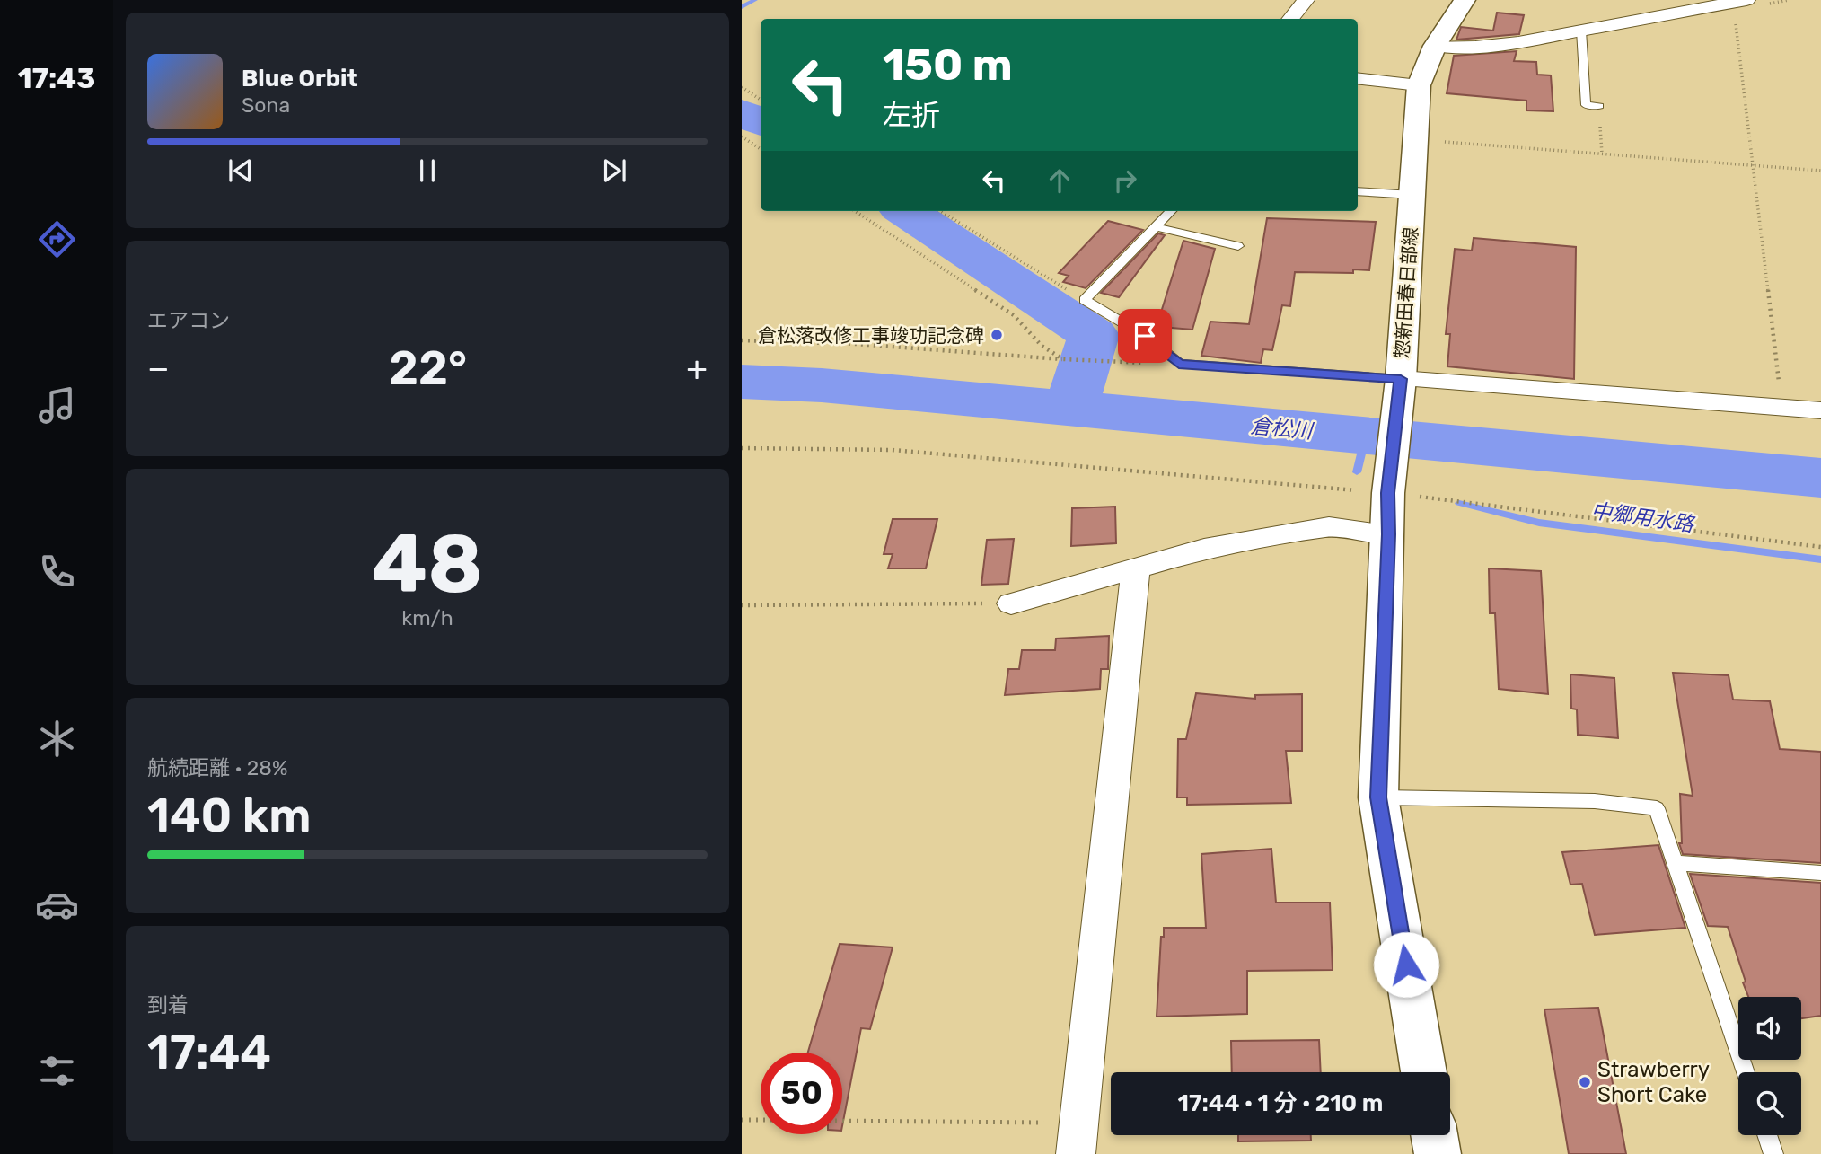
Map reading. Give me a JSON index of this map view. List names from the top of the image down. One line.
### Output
{"streets":{"main road":["惣新田春日部線"]},"water":["倉松川","中郷用水路"],"places":["倉松落改修工事竣功記念碑","Strawberry Short Cake"],"page":{"tabs":"17:43","turn":["150 m","左折"],"song":["Blue Orbit","Sona"],"tile":["エアコン",["48","km/h"],["航続距離 · 28%","140 km"],["到着","17:44"]],"heat":["−","22°","+"],"limit":"50","trip":"17:44 · 1 分 · 210 m"}}
